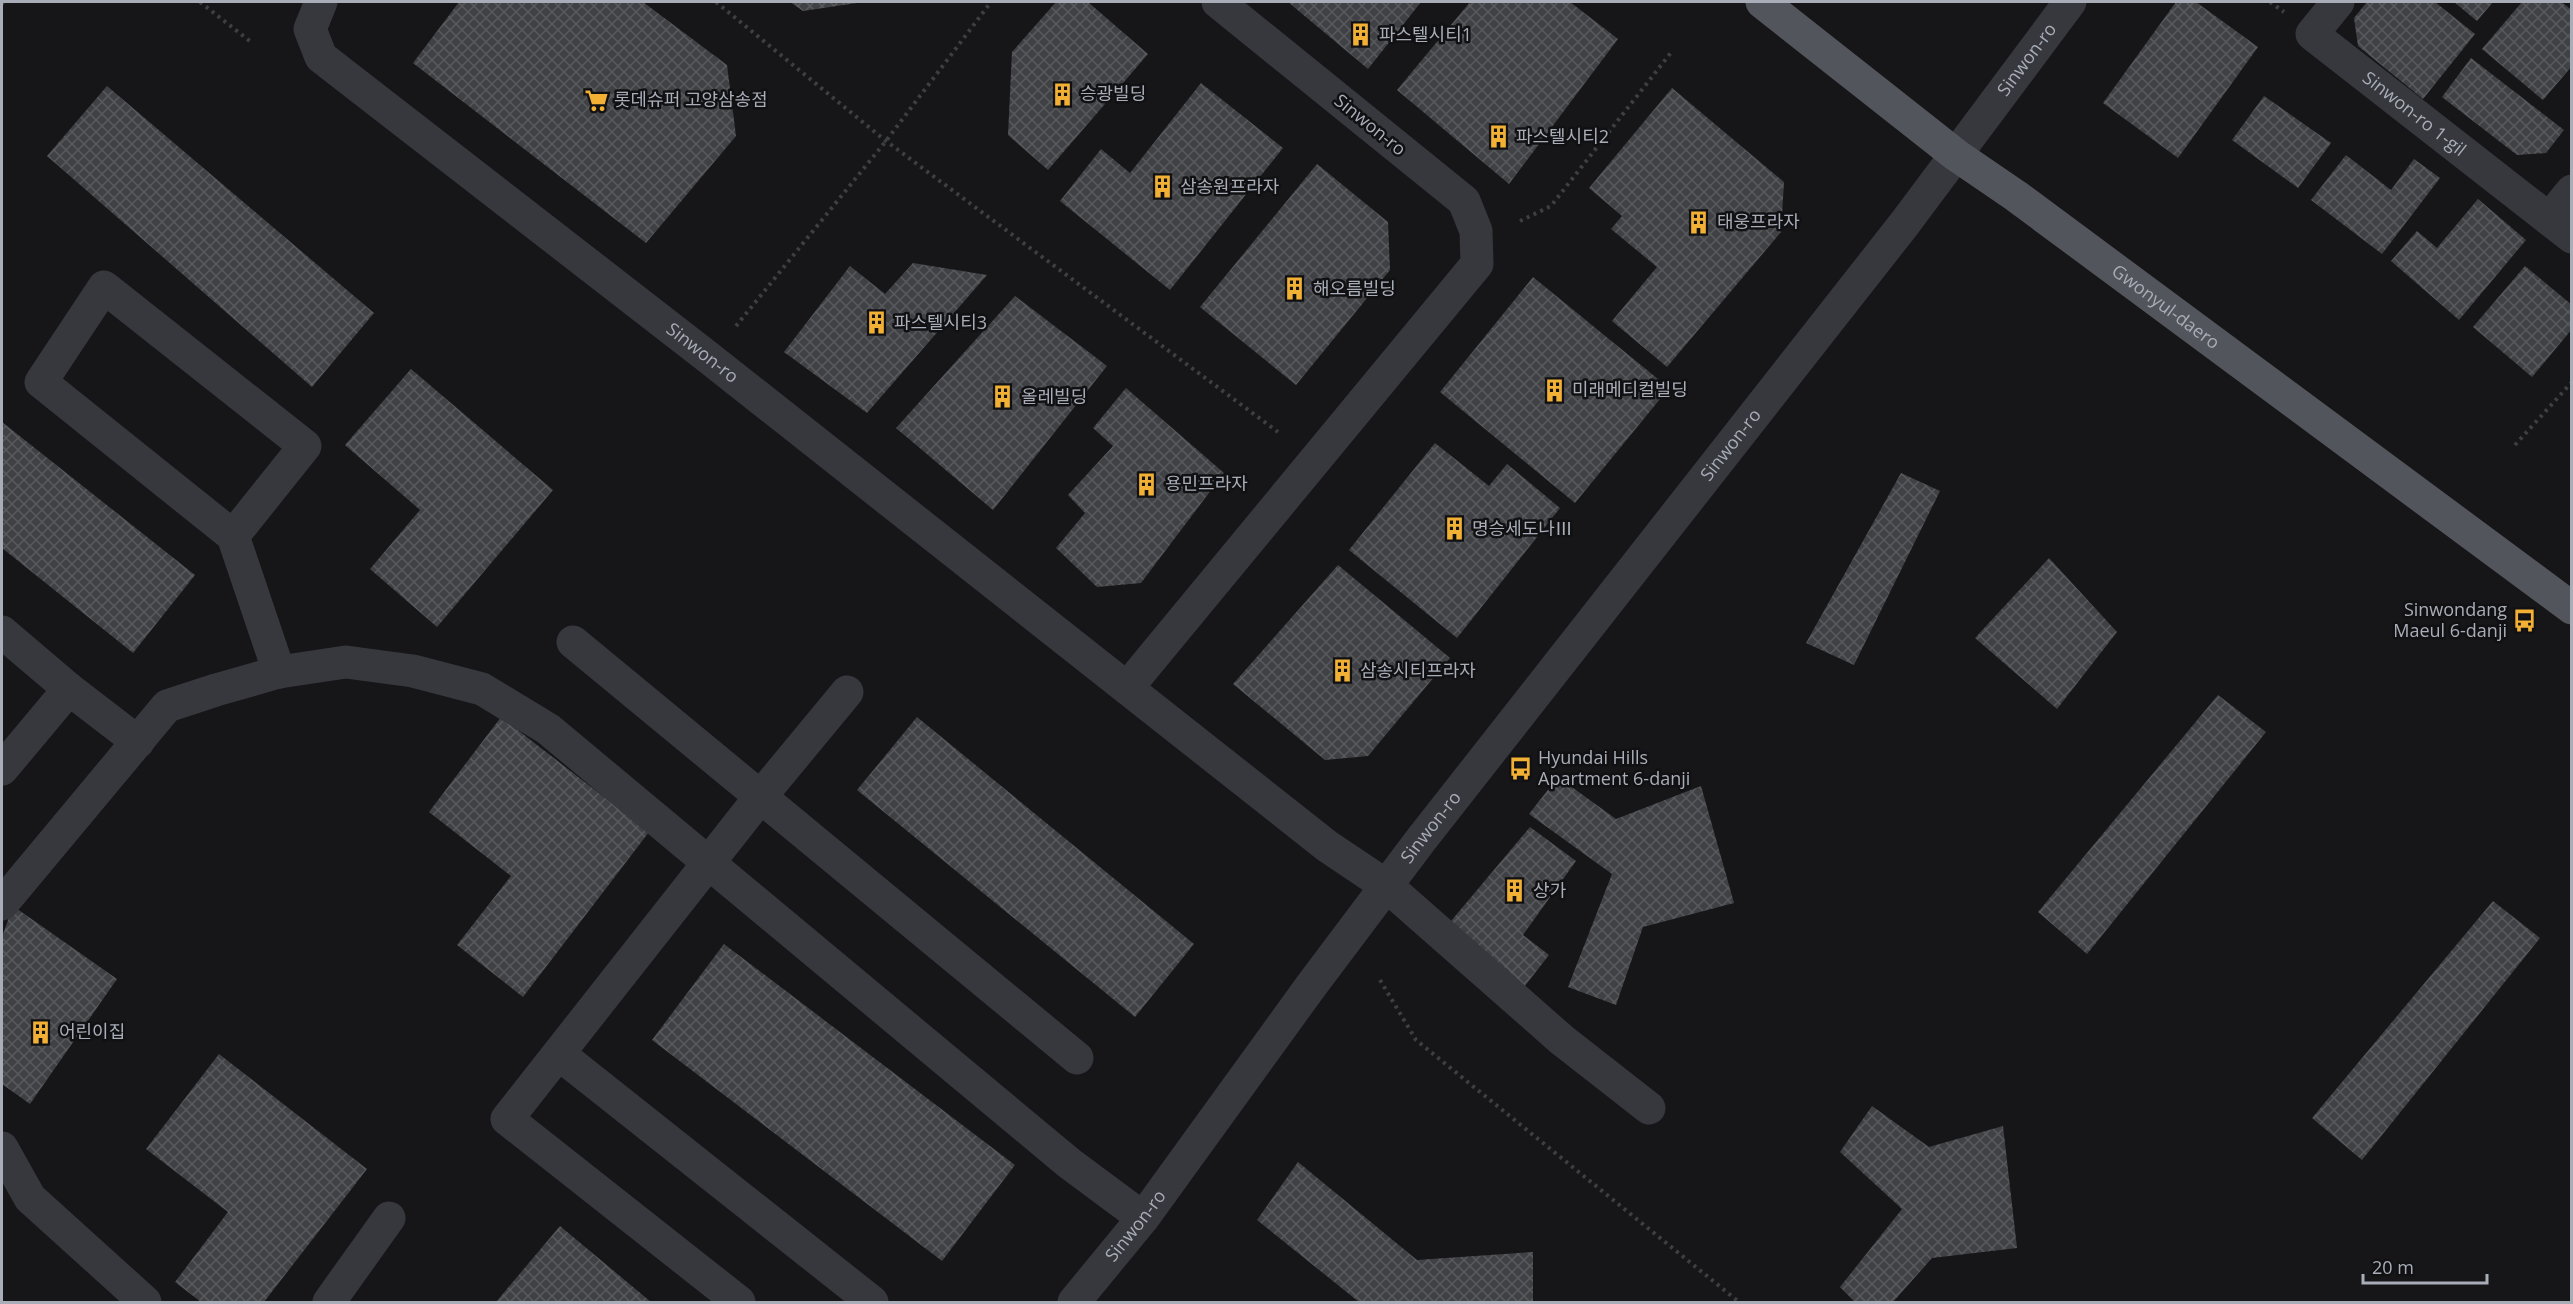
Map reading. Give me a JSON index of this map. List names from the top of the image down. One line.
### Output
{"streets":{"main road":["Gwonyul-daero"],"street":["Sinwon-ro","Sinwon-ro 1-gil"]},"crossings":[["Sinwon-ro","Gwonyul-daero"]],"places":{"building":["파스텔시티1","승광빌딩","파스텔시티2","삼송원프라자","태웅프라자","해오름빌딩","파스텔시티3","미래메디컬빌딩","올레빌딩","용민프라자","명승세도나Ⅲ","삼송시티프라자","상가","어린이집"],"supermarket":["롯데슈퍼 고양삼송점"],"bus stop":["Sinwondang Maeul 6-danji","Hyundai Hills Apartment 6-danji"]},"scale_bar":"20 m"}
